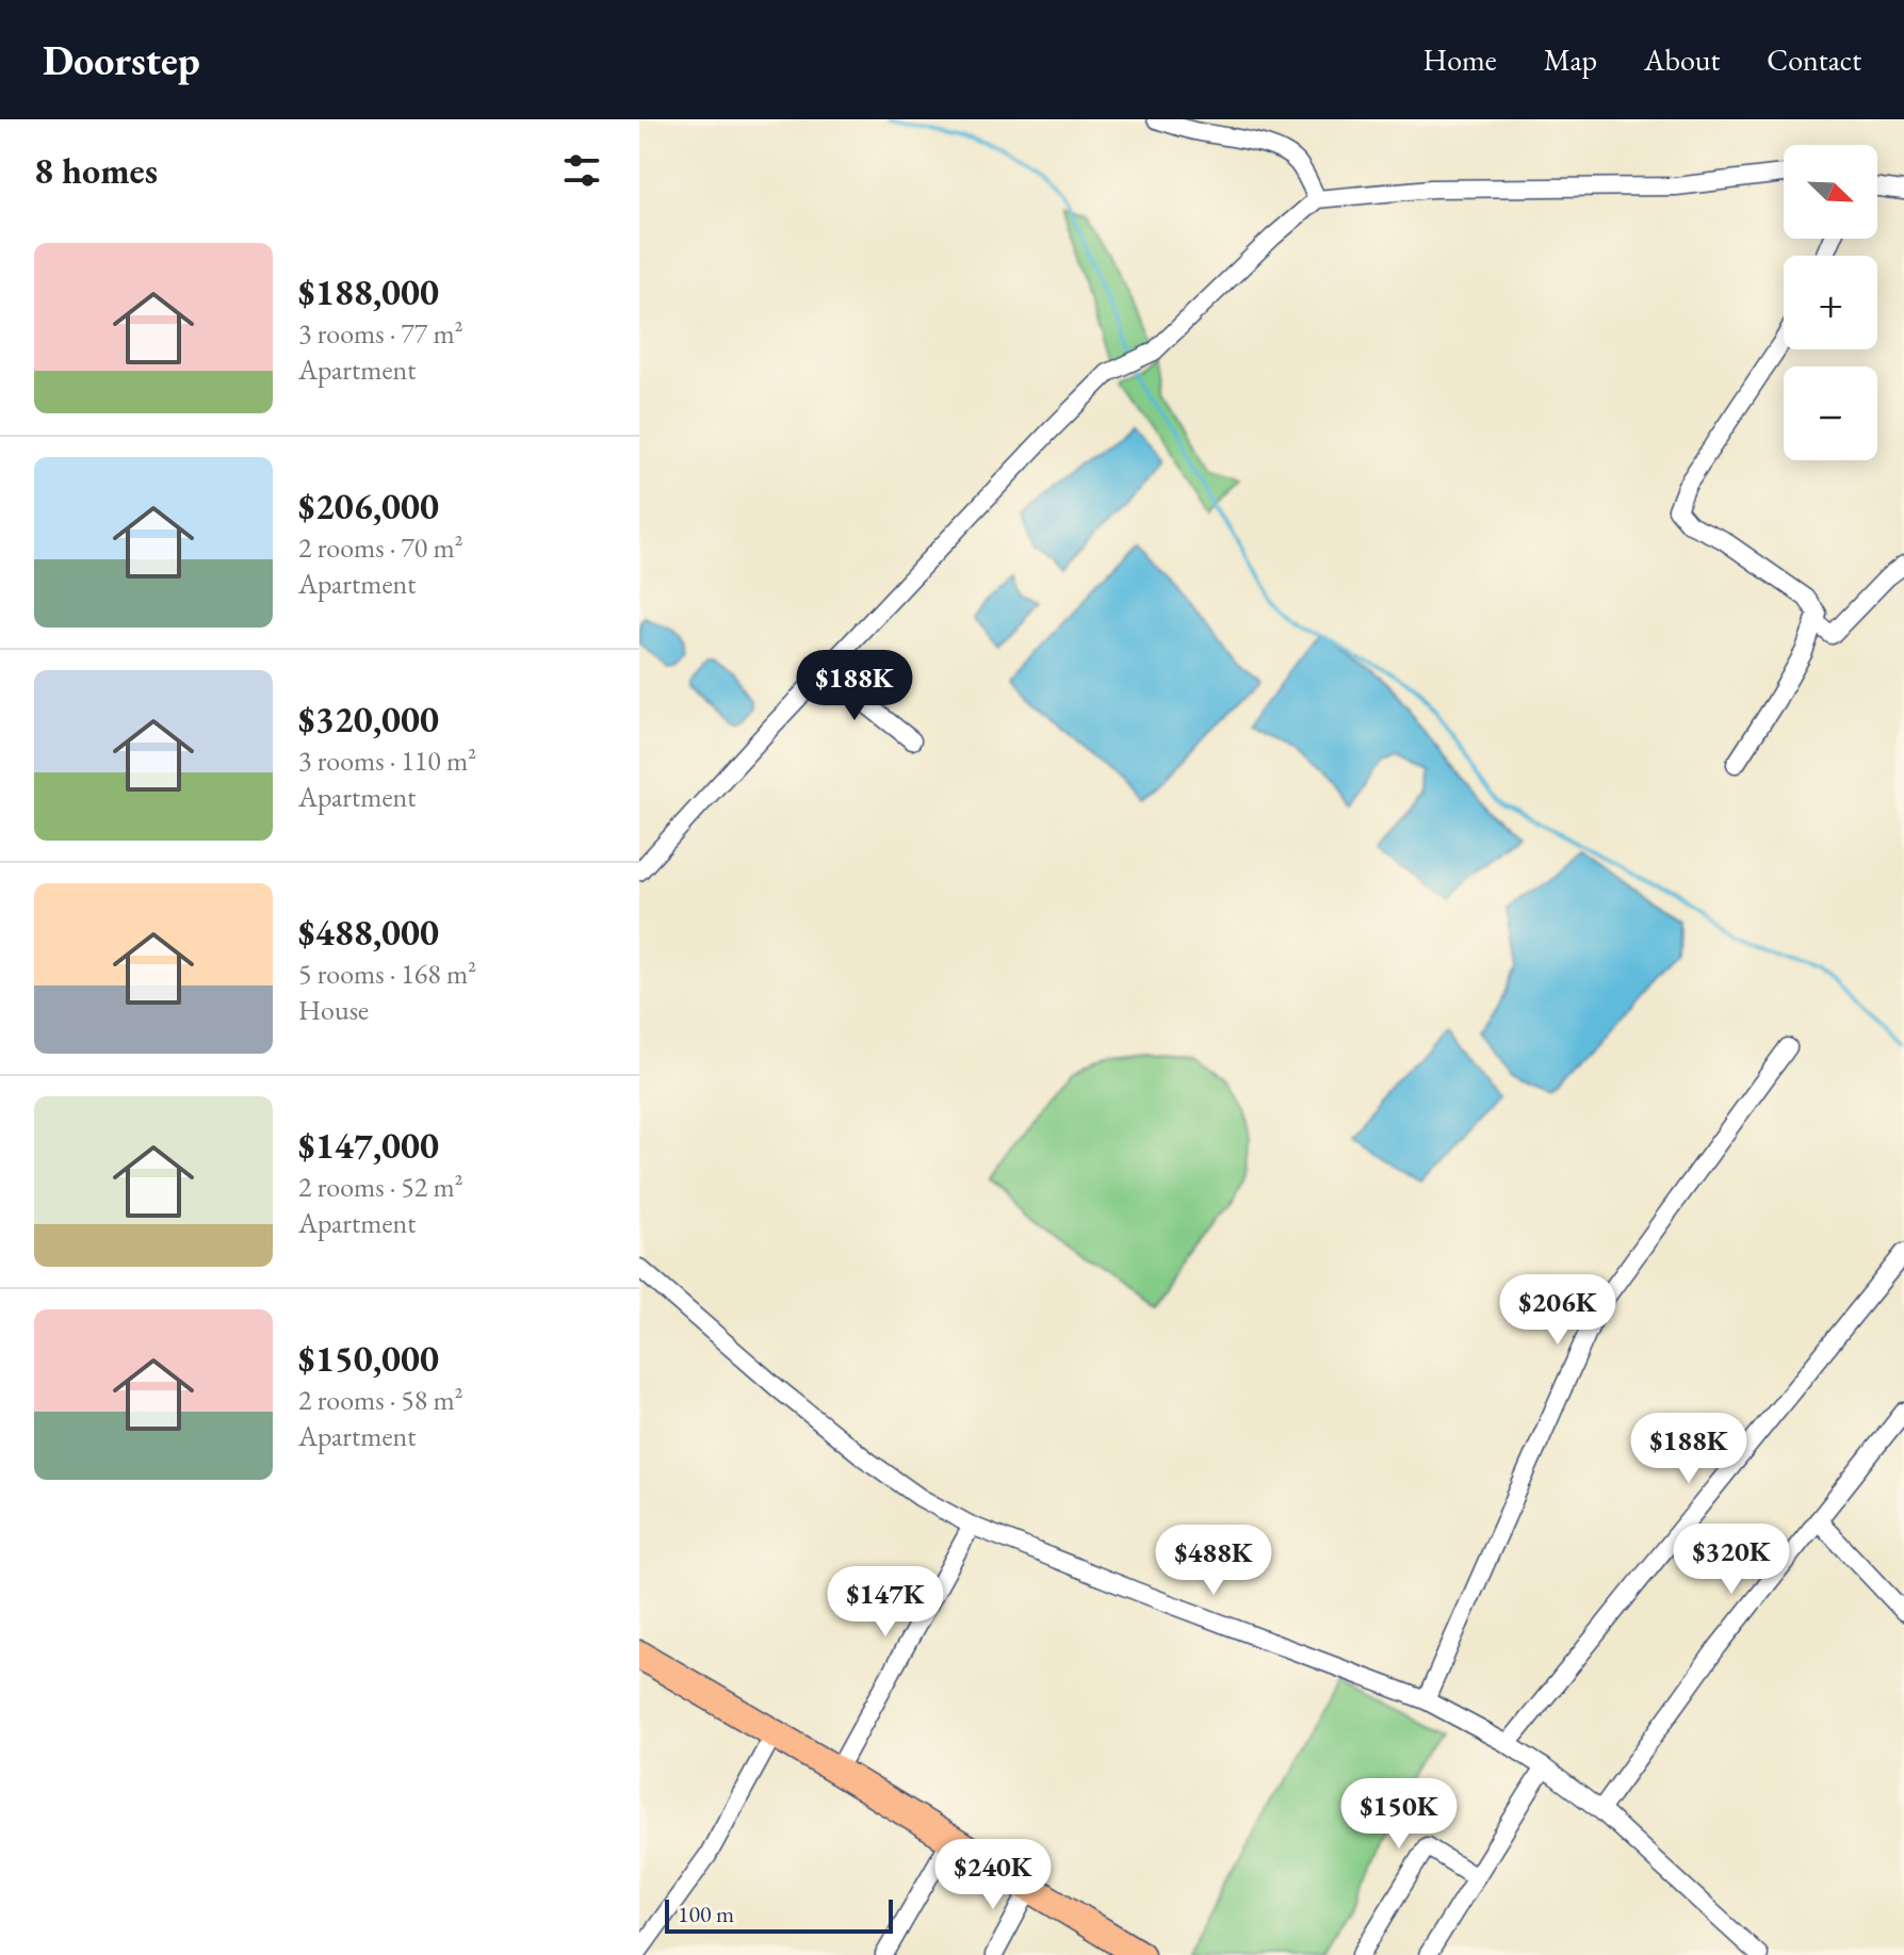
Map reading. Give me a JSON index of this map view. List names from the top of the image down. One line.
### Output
{"scale_bar":"100 m","north":"bottom right","page":{"header":"Doorstep","nav":["Home","Map","About","Contact"],"heading":"8 homes","map_buttons":["+","−"],"list":[{"name":"$188,000","note":"3 rooms · 77 m² · Apartment"},{"name":"$206,000","note":"2 rooms · 70 m² · Apartment"},{"name":"$320,000","note":"3 rooms · 110 m² · Apartment"},{"name":"$488,000","note":"5 rooms · 168 m² · House"},{"name":"$147,000","note":"2 rooms · 52 m² · Apartment"},{"name":"$150,000","note":"2 rooms · 58 m² · Apartment"}],"price":["$188K","$206K","$188K","$320K","$488K","$147K","$150K","$240K"],"scale":"100 m"}}
